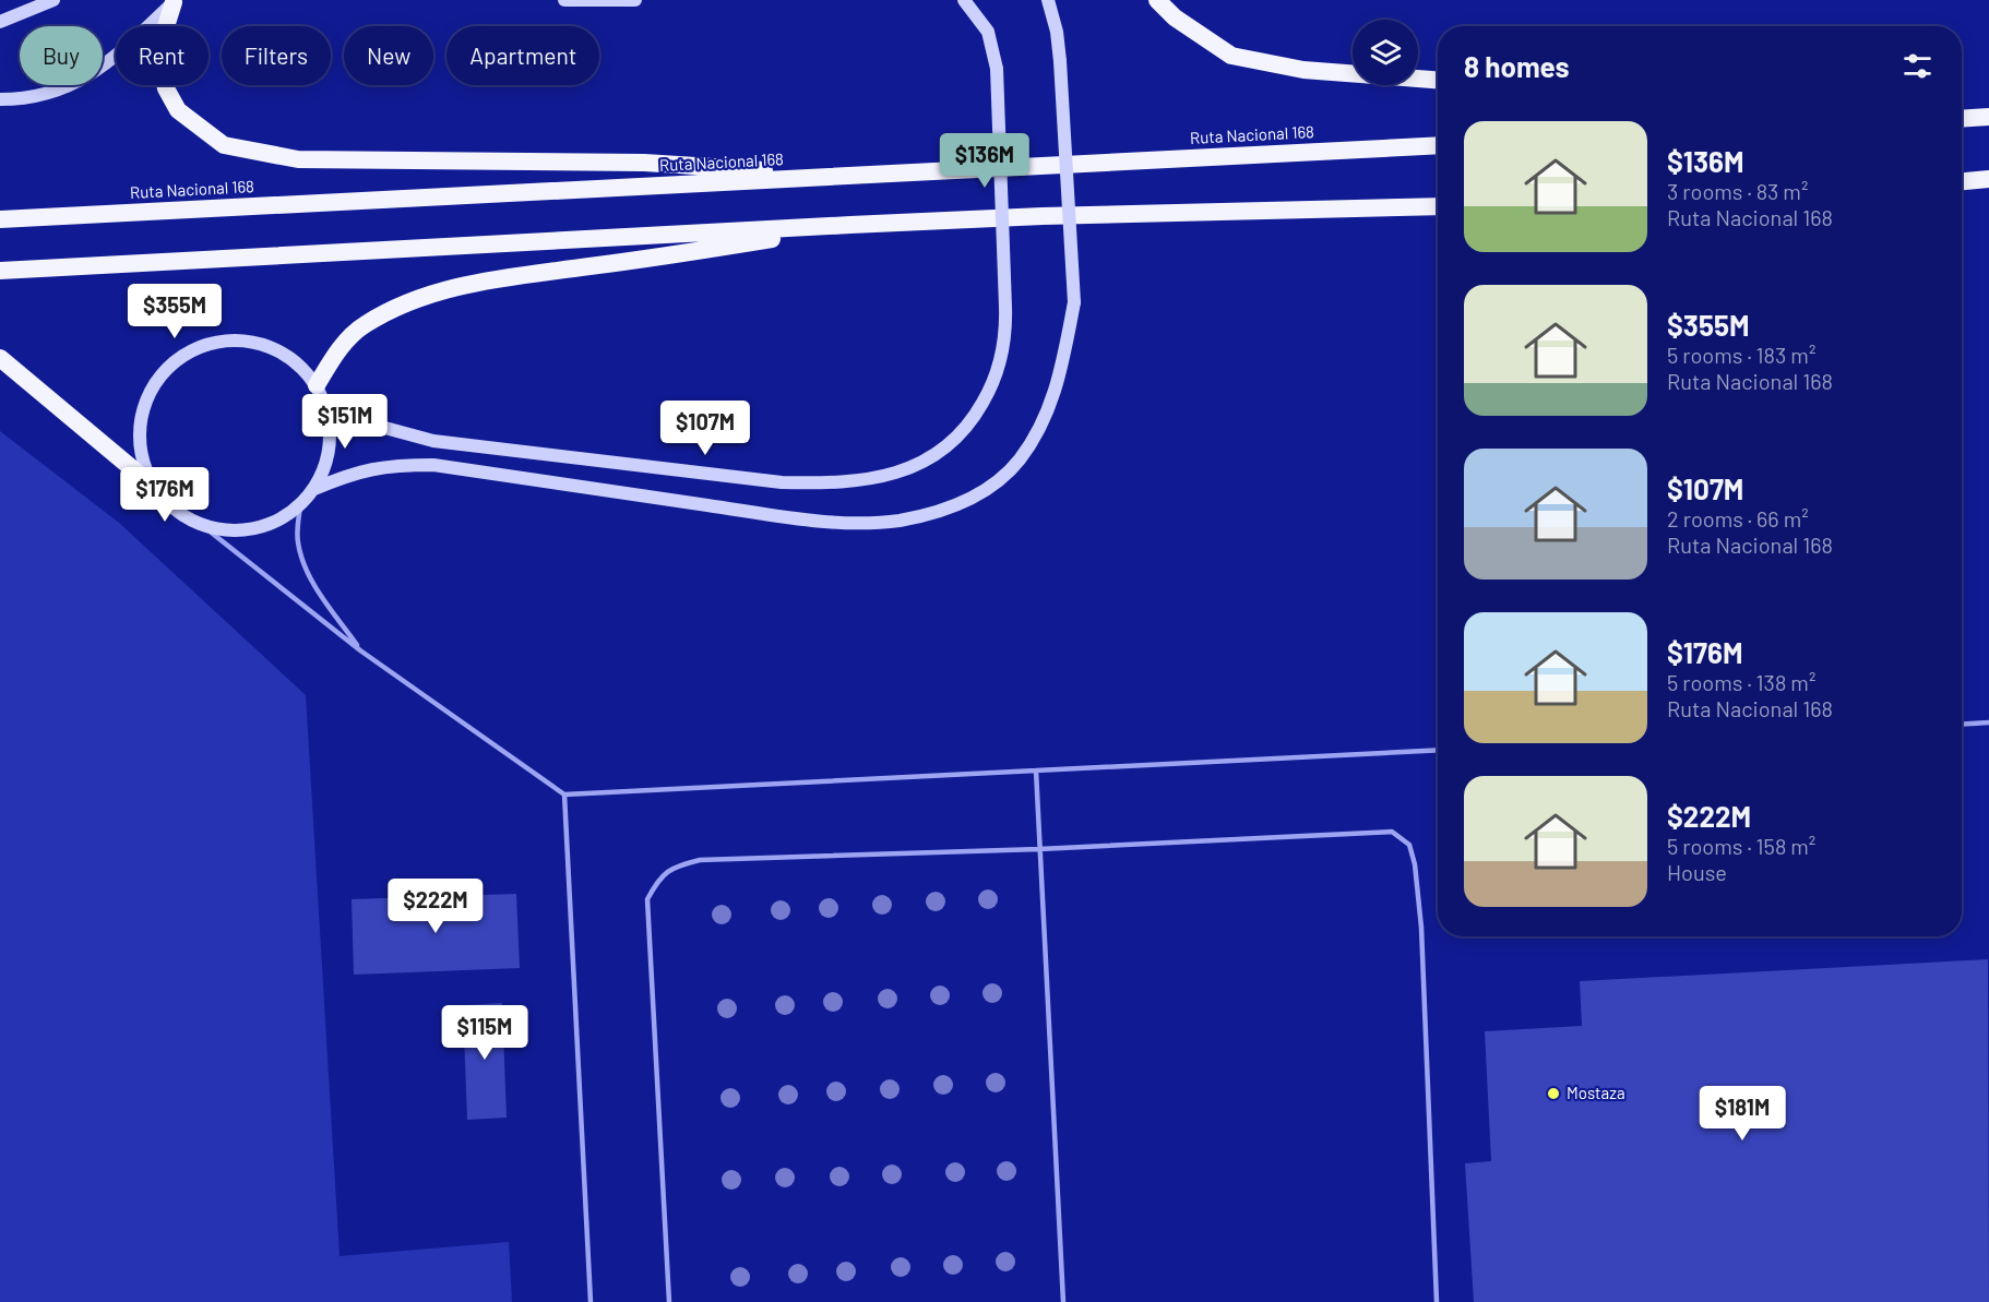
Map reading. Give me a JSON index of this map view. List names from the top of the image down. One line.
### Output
{"streets":{"highway":["Ruta Nacional 168"]},"places":["Mostaza"],"page":{"chip":["Buy","Rent","Filters","New","Apartment"],"heading":"8 homes","list":[{"name":"$136M","note":"3 rooms · 83 m² · Ruta Nacional 168"},{"name":"$355M","note":"5 rooms · 183 m² · Ruta Nacional 168"},{"name":"$107M","note":"2 rooms · 66 m² · Ruta Nacional 168"},{"name":"$176M","note":"5 rooms · 138 m² · Ruta Nacional 168"},{"name":"$222M","note":"5 rooms · 158 m² · House"}],"price":["$136M","$355M","$151M","$107M","$176M","$222M","$115M","$181M"]}}
